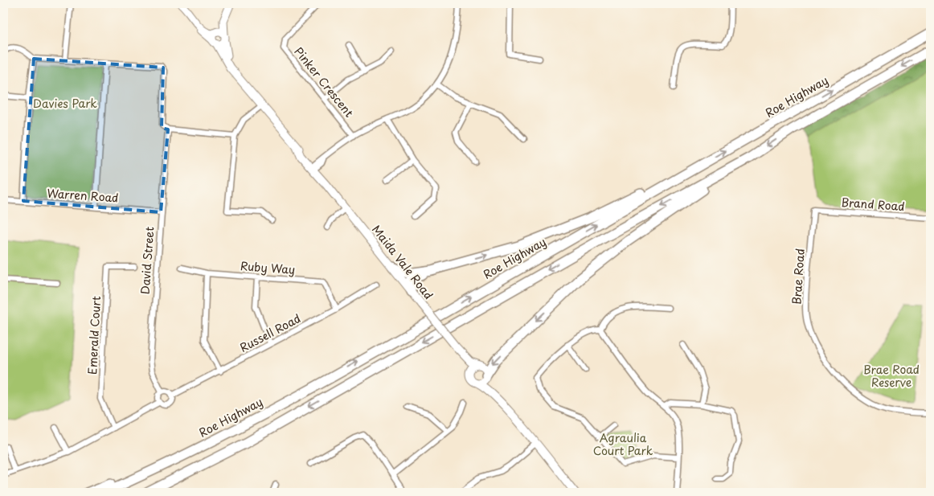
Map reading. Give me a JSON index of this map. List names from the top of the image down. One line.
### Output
{"streets":{"highway":["Roe Highway"],"main road":["Maida Vale Road"],"street":["Pinker Crescent","Warren Road","Brand Road","David Street","Ruby Way","Brae Road","Russell Road","Emerald Court"]},"crossings":[["Warren Road","David Street"],["Brand Road","Brae Road"],["David Street","Russell Road"],["Ruby Way","Russell Road"]],"parks":["Davies Park","Brae Road Reserve","Agraulia Court Park"]}
